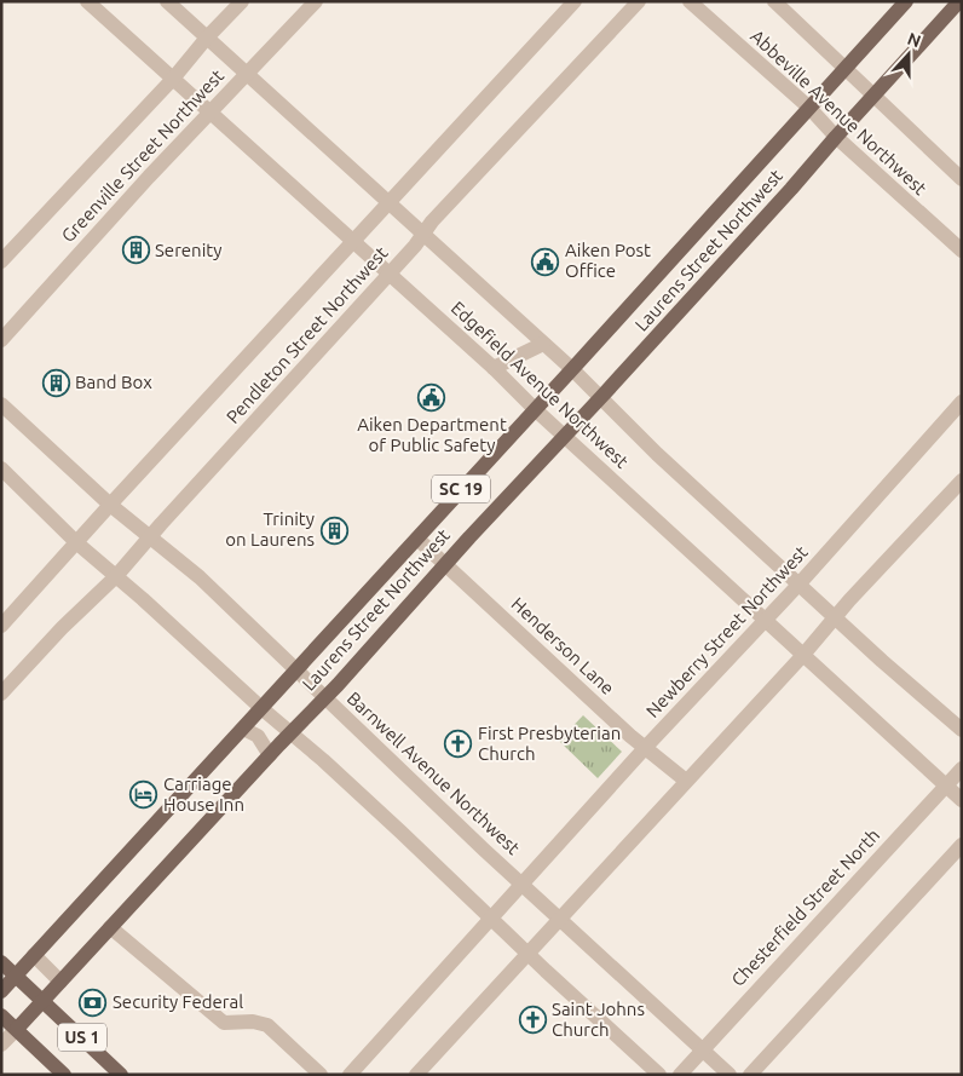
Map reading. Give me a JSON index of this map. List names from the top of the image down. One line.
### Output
{"streets":{"main road":["Laurens Street Northwest","SC 19","US 1"],"street":["Abbeville Avenue Northwest","Greenville Street Northwest","Pendleton Street Northwest","Edgefield Avenue Northwest","Newberry Street Northwest","Henderson Lane","Barnwell Avenue Northwest","Chesterfield Street North"]},"crossings":[["Abbeville Avenue Northwest","Laurens Street Northwest"],["Greenville Street Northwest","Edgefield Avenue Northwest"],["Laurens Street Northwest","Edgefield Avenue Northwest"],["Laurens Street Northwest","Henderson Lane"],["Laurens Street Northwest","Barnwell Avenue Northwest"],["Laurens Street Northwest","US 1"],["Pendleton Street Northwest","Edgefield Avenue Northwest"],["Pendleton Street Northwest","Barnwell Avenue Northwest"],["Edgefield Avenue Northwest","Newberry Street Northwest"],["Edgefield Avenue Northwest","Chesterfield Street North"],["Newberry Street Northwest","Henderson Lane"],["Newberry Street Northwest","Barnwell Avenue Northwest"],["Barnwell Avenue Northwest","Chesterfield Street North"]],"places":{"building":["Serenity","Band Box","Trinity on Laurens"],"public building":["Aiken Post Office","Aiken Department of Public Safety"],"church":["First Presbyterian Church","Saint Johns Church"],"hotel":["Carriage House Inn"],"bank":["Security Federal"]},"north":"top"}
